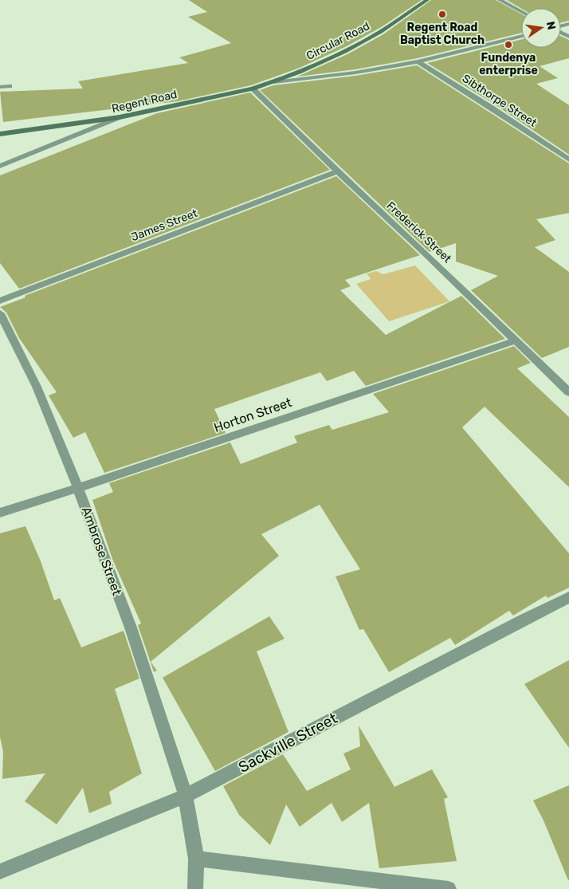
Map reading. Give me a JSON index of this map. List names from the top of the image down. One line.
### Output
{"streets":{"main road":["Circular Road","Regent Road"],"street":["Sibthorpe Street","James Street","Frederick Street","Horton Street","Ambrose Street","Sackville Street"]},"crossings":[["Circular Road","Regent Road"],["Circular Road","Frederick Street"],["Regent Road","Frederick Street"],["James Street","Frederick Street"],["Frederick Street","Horton Street"],["Horton Street","Ambrose Street"],["Ambrose Street","Sackville Street"]],"places":["Regent Road Baptist Church","Fundenya enterprise"],"north":"right"}
